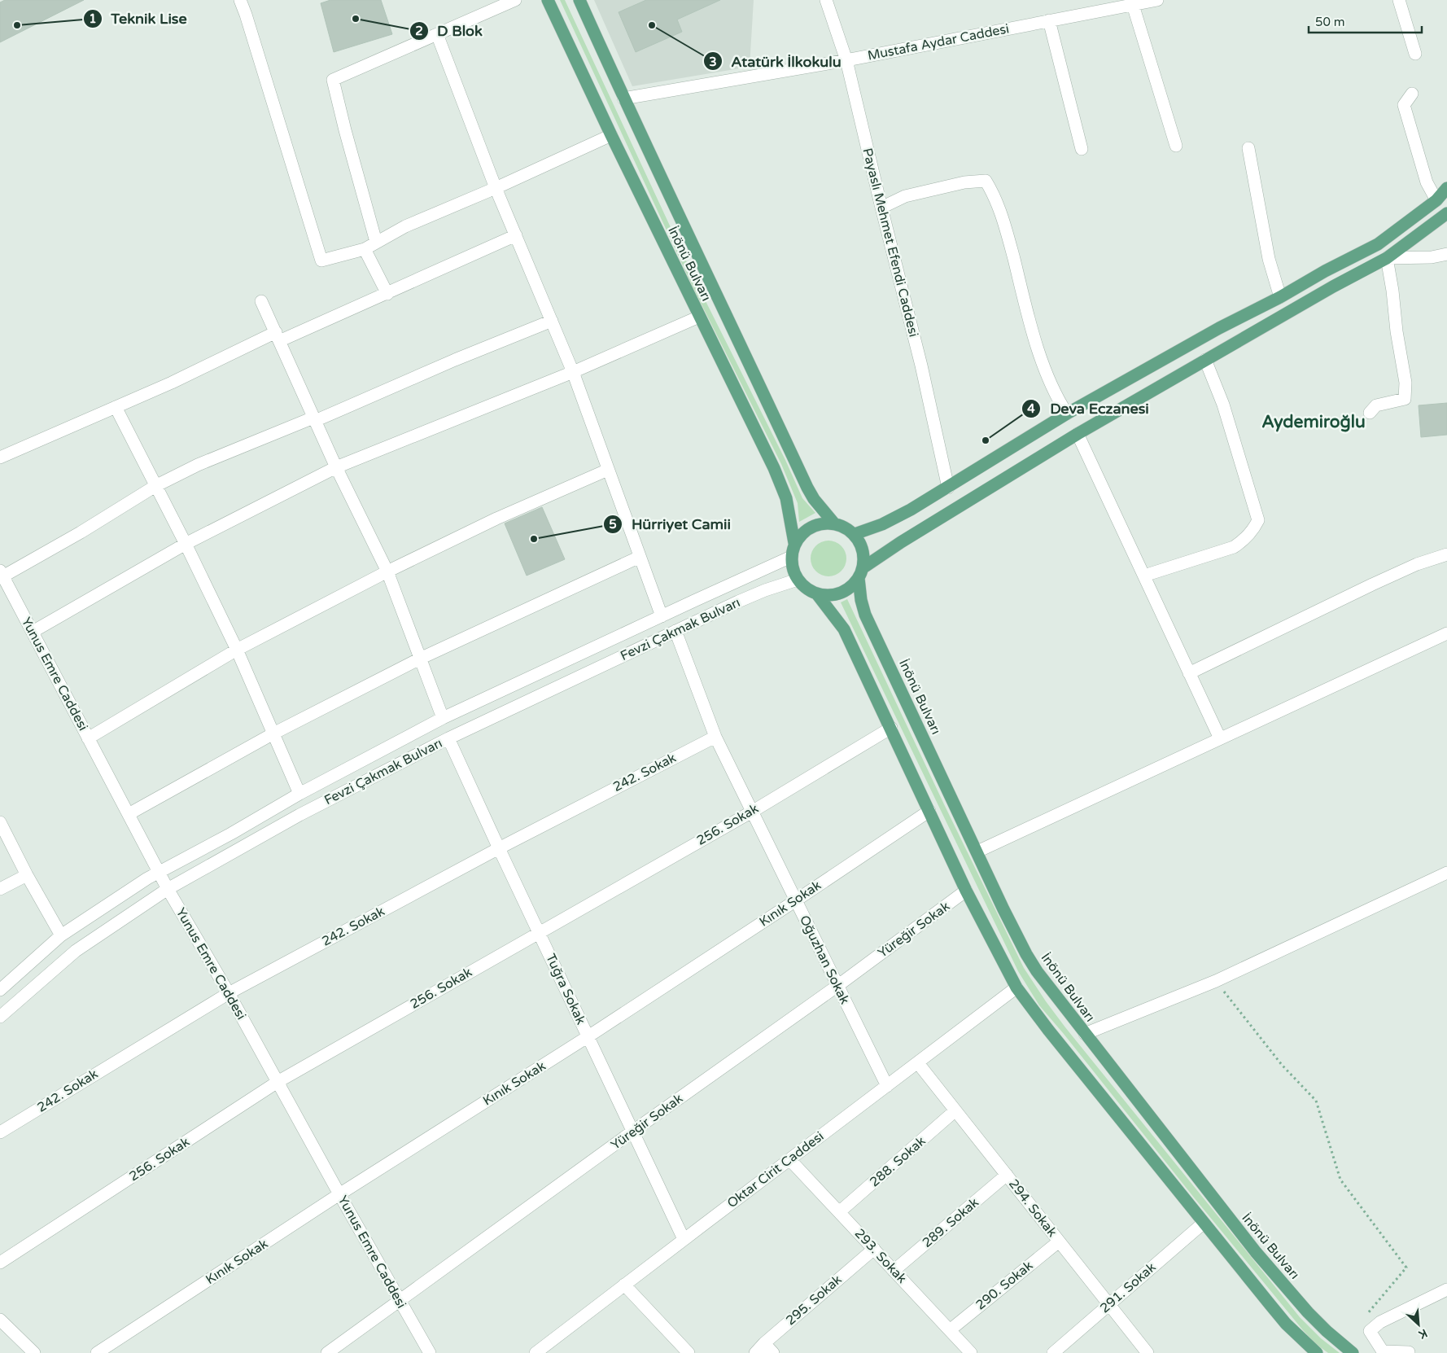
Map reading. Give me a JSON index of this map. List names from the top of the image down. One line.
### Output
{"streets":{"main road":["İnönü Bulvarı"],"street":["Mustafa Aydar Caddesi","Payaslı Mehmet Efendi Caddesi","Fevzi Çakmak Bulvarı","Yunus Emre Caddesi","242. Sokak","256. Sokak","Kınık Sokak","Yüreğir Sokak","Oğuzhan Sokak","Tuğra Sokak","288. Sokak","Oktar Cirit Caddesi","294. Sokak","289. Sokak","293. Sokak","290. Sokak","291. Sokak","295. Sokak"]},"crossings":[["Mustafa Aydar Caddesi","Payaslı Mehmet Efendi Caddesi"],["İnönü Bulvarı","Fevzi Çakmak Bulvarı"],["Fevzi Çakmak Bulvarı","Yunus Emre Caddesi"],["Fevzi Çakmak Bulvarı","Oğuzhan Sokak"],["Fevzi Çakmak Bulvarı","Tuğra Sokak"],["Yunus Emre Caddesi","242. Sokak"],["Yunus Emre Caddesi","256. Sokak"],["Yunus Emre Caddesi","Kınık Sokak"],["Yunus Emre Caddesi","Yüreğir Sokak"],["242. Sokak","Oğuzhan Sokak"],["242. Sokak","Tuğra Sokak"],["256. Sokak","Oğuzhan Sokak"],["256. Sokak","Tuğra Sokak"],["Kınık Sokak","Oğuzhan Sokak"],["Kınık Sokak","Tuğra Sokak"],["Yüreğir Sokak","Oğuzhan Sokak"],["Yüreğir Sokak","Tuğra Sokak"],["Oğuzhan Sokak","Oktar Cirit Caddesi"],["Tuğra Sokak","Oktar Cirit Caddesi"],["288. Sokak","294. Sokak"],["288. Sokak","293. Sokak"],["Oktar Cirit Caddesi","294. Sokak"],["Oktar Cirit Caddesi","293. Sokak"],["294. Sokak","289. Sokak"],["294. Sokak","290. Sokak"],["294. Sokak","291. Sokak"],["289. Sokak","293. Sokak"],["293. Sokak","290. Sokak"],["293. Sokak","295. Sokak"]],"districts":["Aydemiroğlu"],"places":["D Blok","Teknik Lise","Atatürk İlkokulu","Deva Eczanesi","Hürriyet Camii"],"scale_bar":"50 m","north":"bottom right"}
